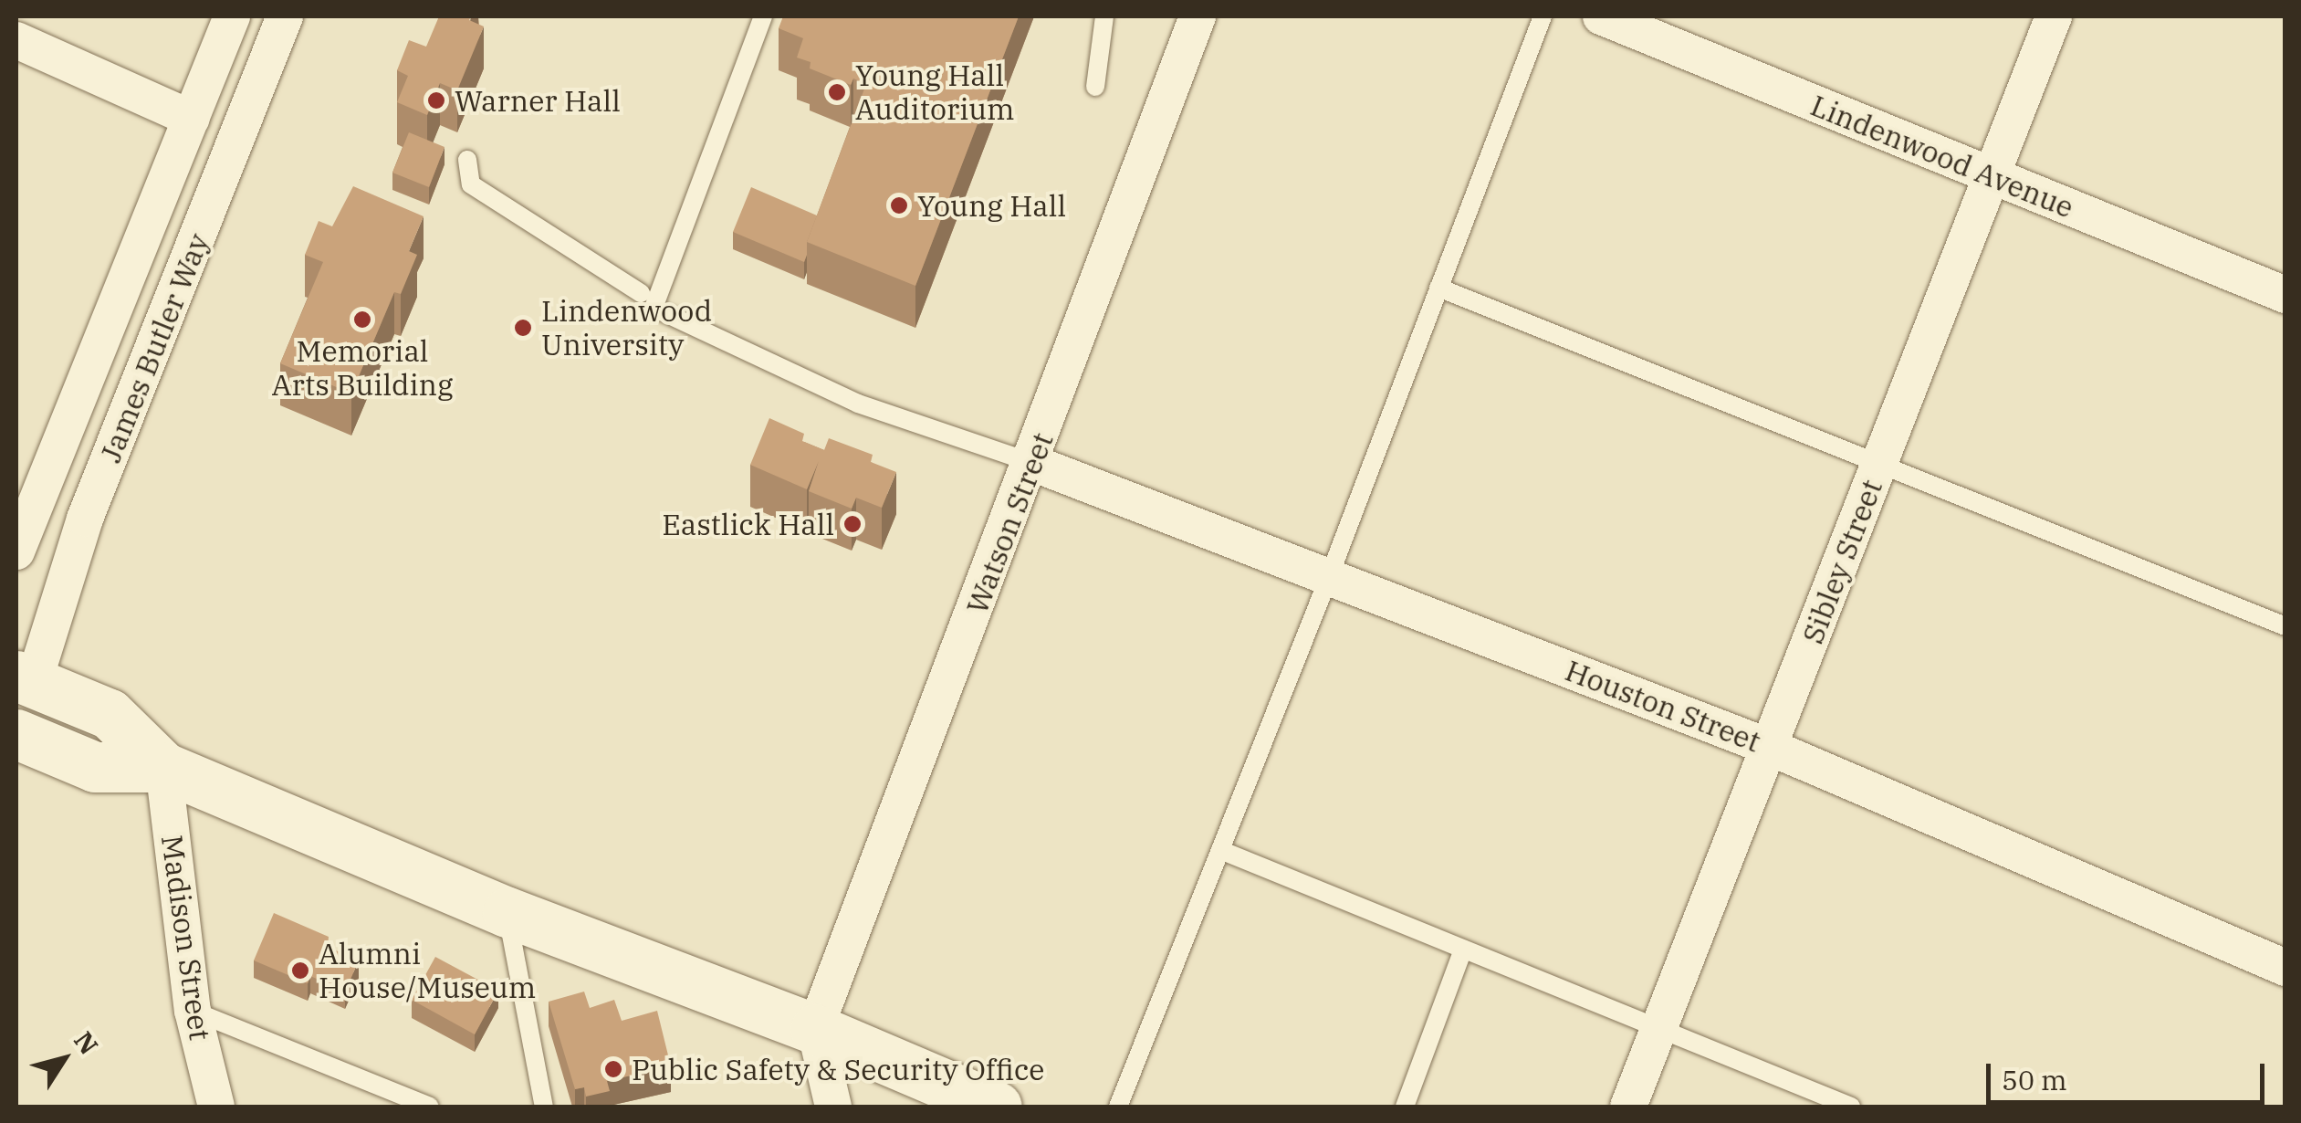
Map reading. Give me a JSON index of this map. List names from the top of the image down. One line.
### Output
{"streets":{"street":["Lindenwood Avenue","James Butler Way","Watson Street","Sibley Street","Houston Street","Madison Street"]},"crossings":[["Lindenwood Avenue","Sibley Street"],["Watson Street","Houston Street"],["Sibley Street","Houston Street"]],"places":["Young Hall Auditorium","Warner Hall","Young Hall","Memorial Arts Building","Lindenwood University","Eastlick Hall","Alumni House/Museum","Public Safety & Security Office"],"scale_bar":"50 m","north":"top right"}
